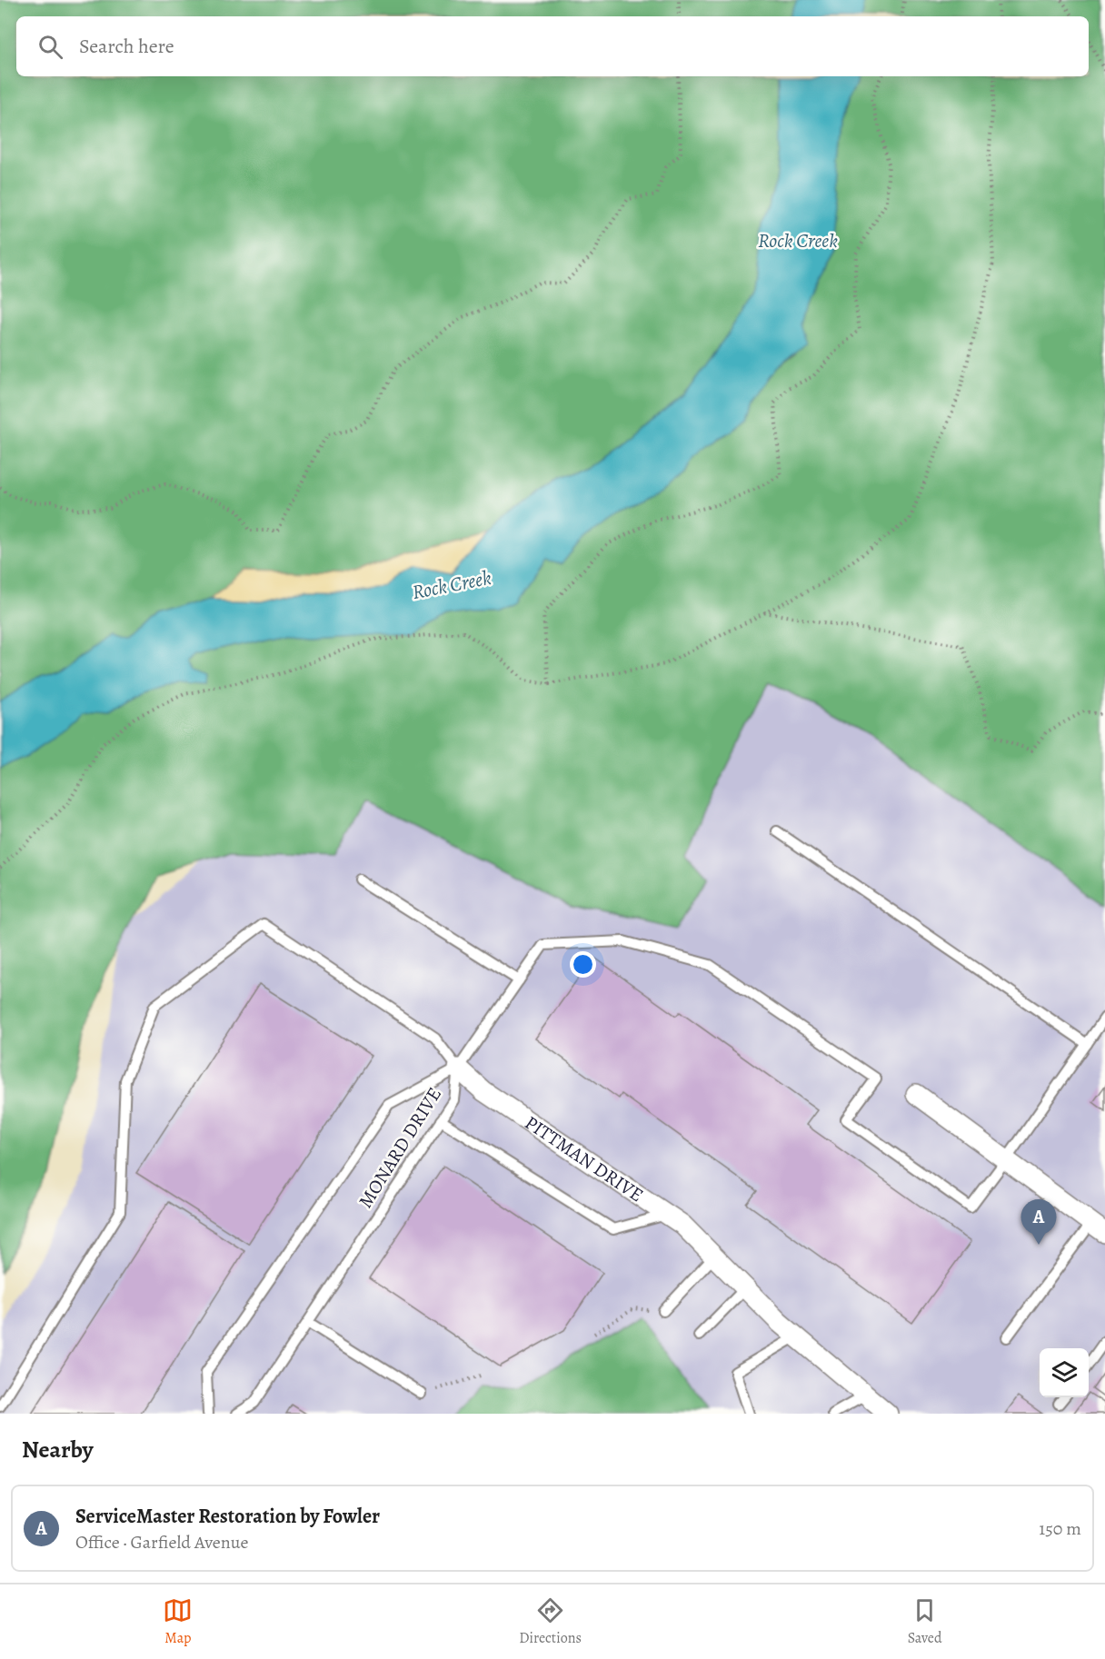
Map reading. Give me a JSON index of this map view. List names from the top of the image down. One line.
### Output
{"streets":{"street":["PITTMAN DRIVE"],"lane":["MONARD DRIVE"]},"crossings":[["MONARD DRIVE","PITTMAN DRIVE"]],"water":["Rock Creek"],"page":{"search":"Search here","pins":"A","heading":"Nearby","list":[{"mark":"A","name":"ServiceMaster Restoration by Fowler","note":"Office · Garfield Avenue","value":"150 m"}],"nav":["Map","Directions","Saved"]}}
